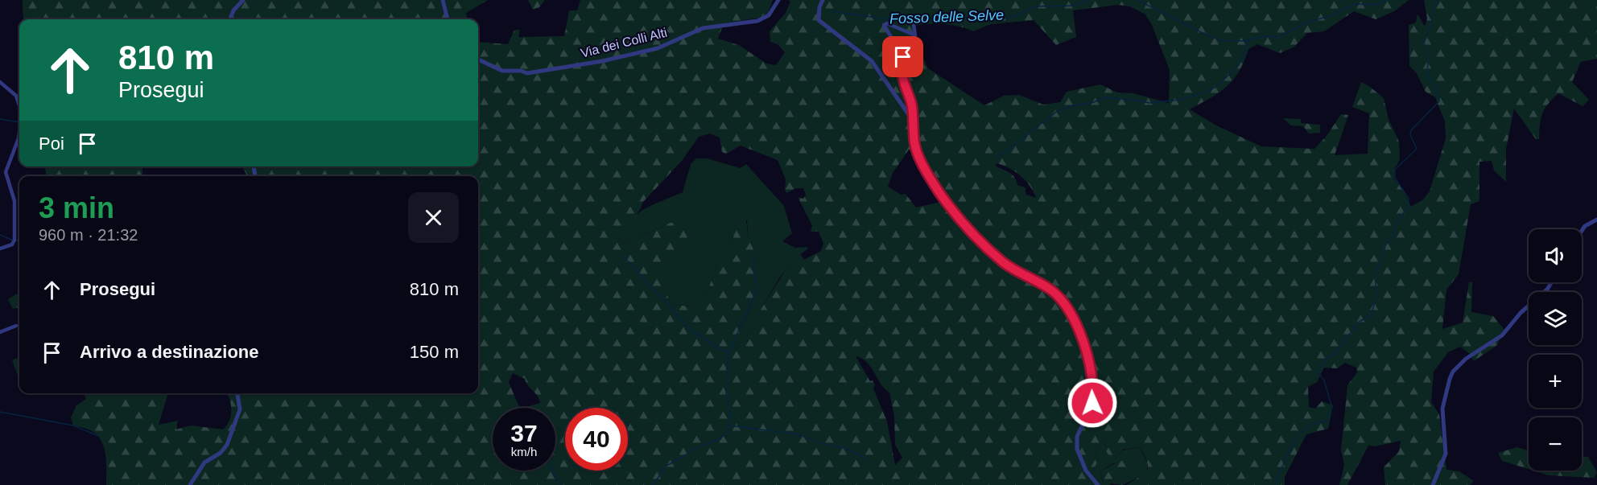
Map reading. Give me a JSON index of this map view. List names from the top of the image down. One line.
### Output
{"streets":{"street":["Via dei Colli Alti"]},"water":["Fosso delle Selve"],"page":{"turn":["810 m","Prosegui"],"then":"Poi","heading":["3 min","960 m · 21:32"],"map_buttons":["+","−"],"list":[{"name":"Prosegui","value":"810 m"},{"name":"Arrivo a destinazione","value":"150 m"}],"speed":"37 km/h","limit":"40"}}
